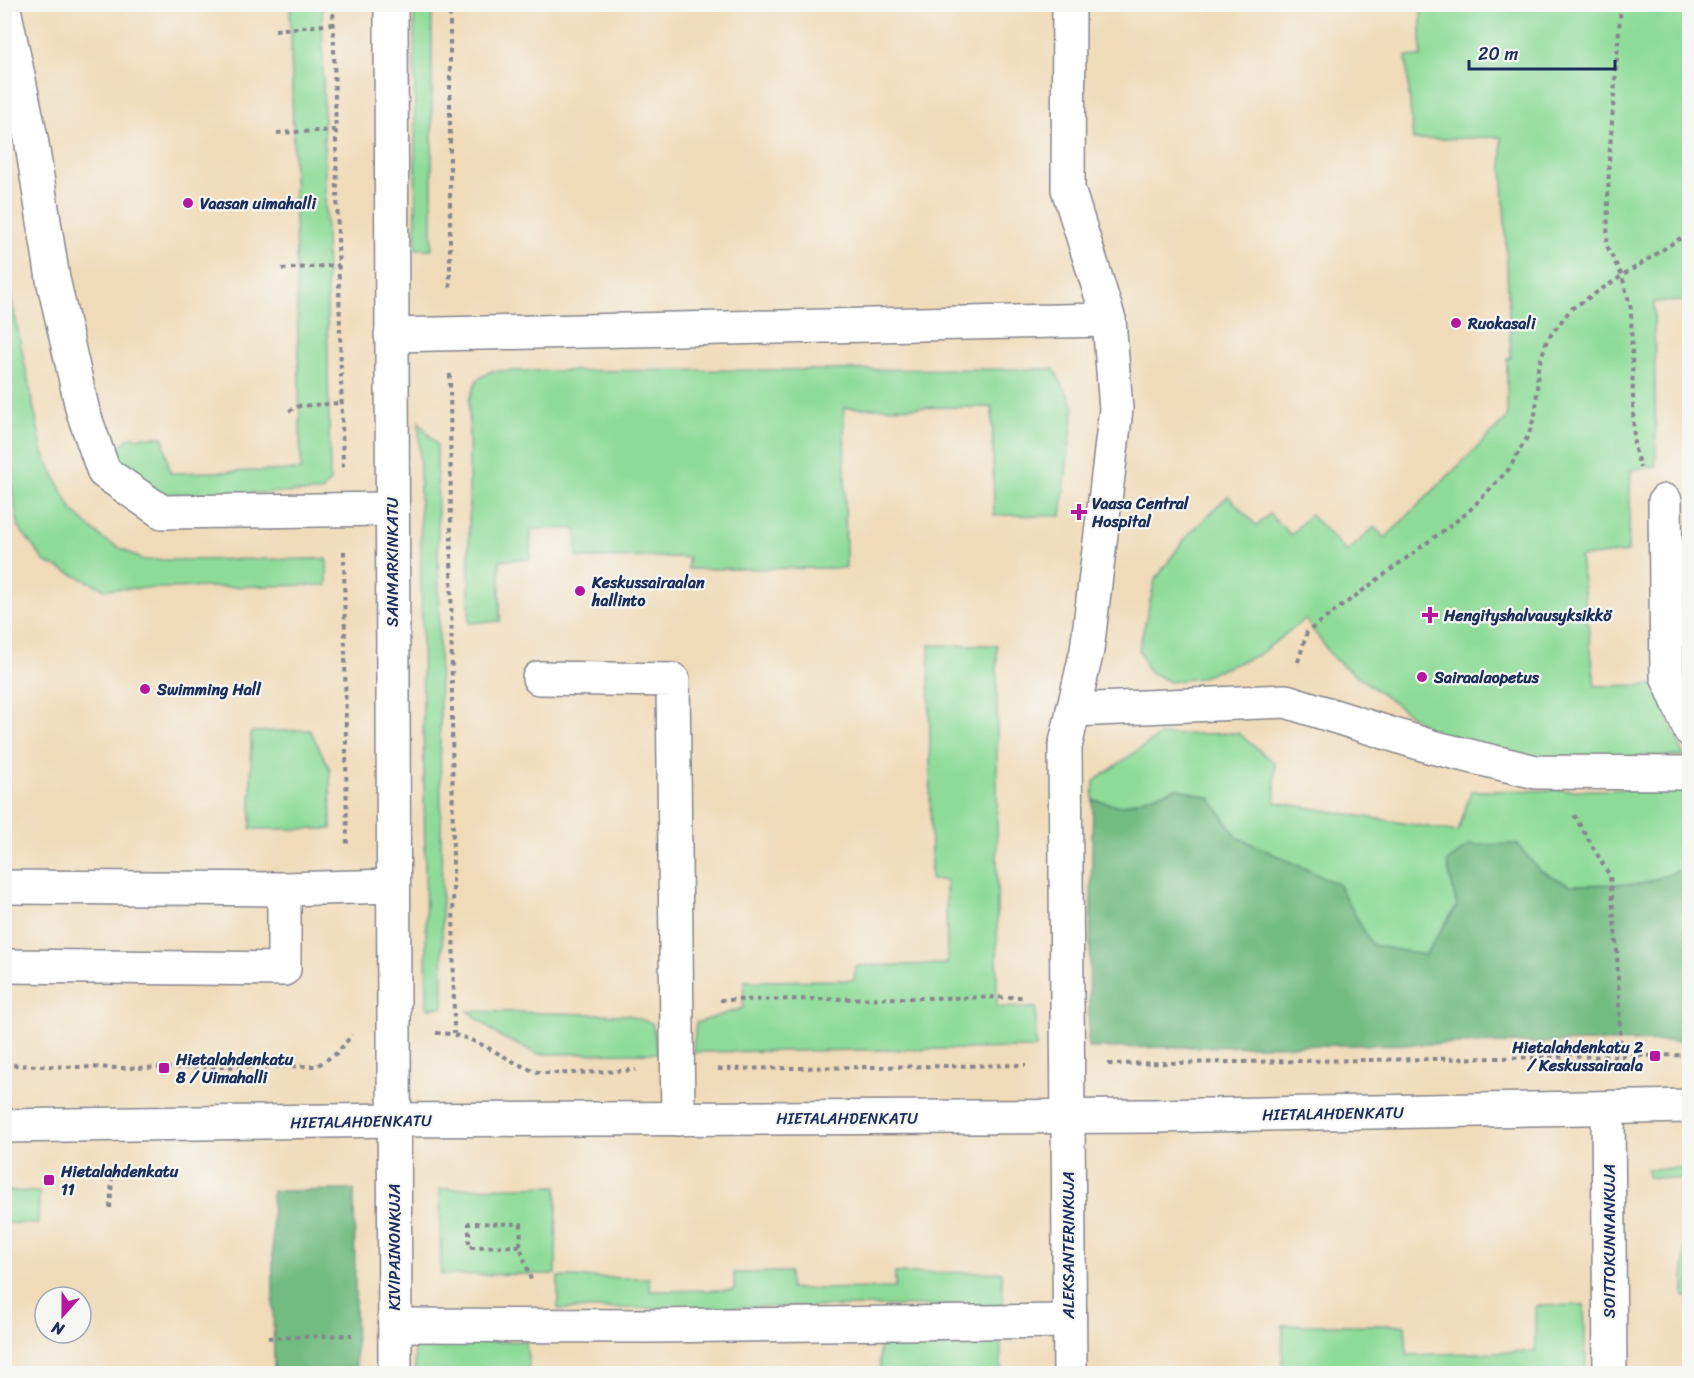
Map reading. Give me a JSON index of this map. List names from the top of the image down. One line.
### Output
{"streets":{"main road":["SANMARKINKATU","HIETALAHDENKATU","SOITTOKUNNANKUJA","ALEKSANTERINKUJA","KIVIPAINONKUJA"]},"crossings":[["SANMARKINKATU","HIETALAHDENKATU"],["SANMARKINKATU","KIVIPAINONKUJA"],["HIETALAHDENKATU","SOITTOKUNNANKUJA"],["HIETALAHDENKATU","ALEKSANTERINKUJA"],["HIETALAHDENKATU","KIVIPAINONKUJA"]],"places":{"other":["Vaasan uimahalli","Ruokasali","Keskussairaalan hallinto","Sairaalaopetus","Swimming Hall"],"health":["Vaasa Central Hospital","Hengityshalvausyksikkö"],"transit":["Hietalahdenkatu 2 / Keskussairaala","Hietalahdenkatu 8 / Uimahalli","Hietalahdenkatu 11"]},"scale_bar":"20 m","north":"bottom"}
